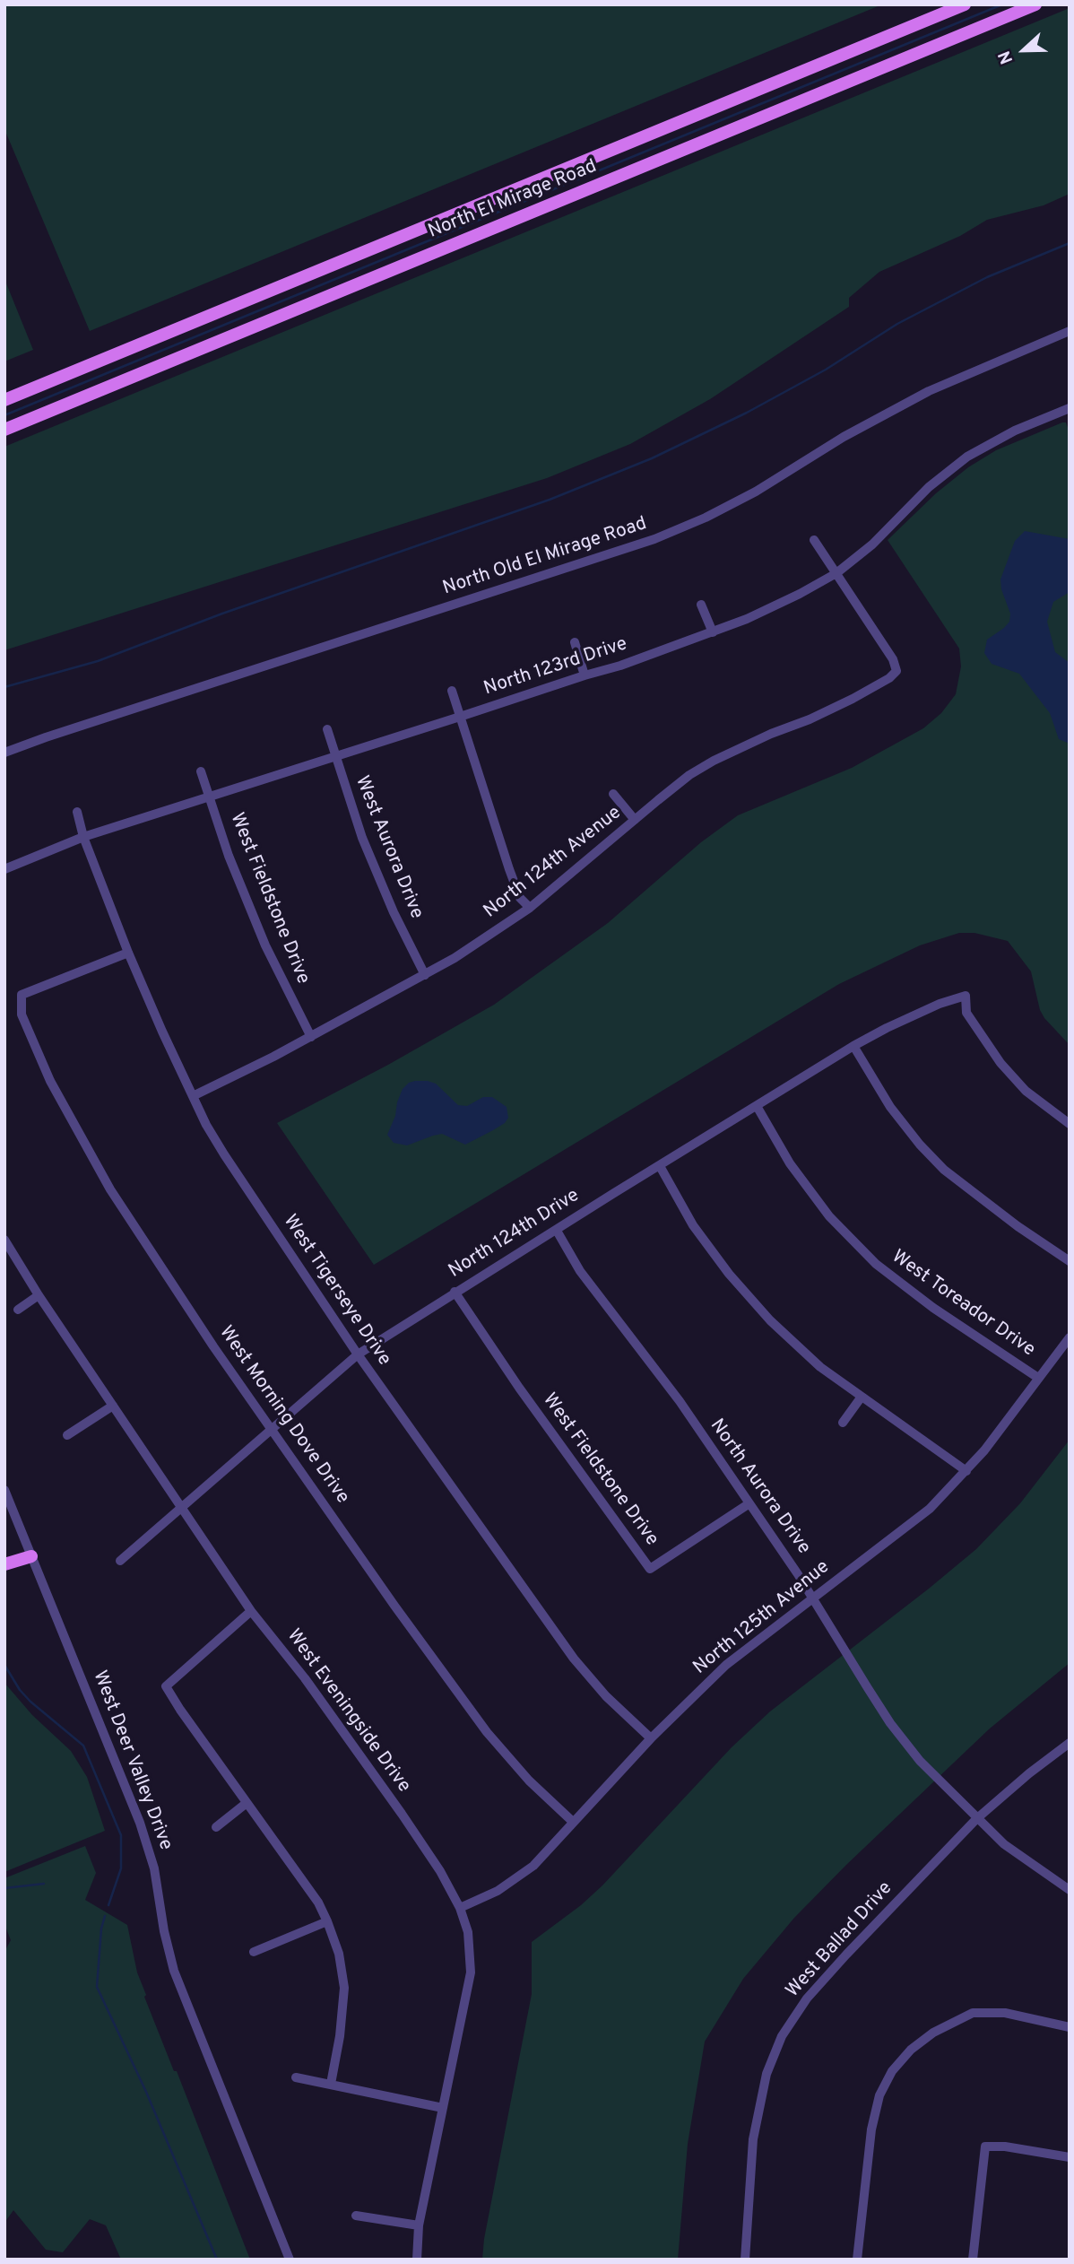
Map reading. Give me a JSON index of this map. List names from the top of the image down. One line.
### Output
{"streets":{"main road":["North El Mirage Road"],"street":["North Old El Mirage Road","North 123rd Drive","West Aurora Drive","North 124th Avenue","West Fieldstone Drive","North 124th Drive","West Tigerseye Drive","West Toreador Drive","West Morning Dove Drive","North Aurora Drive","North 125th Avenue","West Eveningside Drive","West Deer Valley Drive","West Ballad Drive"]},"crossings":[["North 123rd Drive","West Aurora Drive"],["North 123rd Drive","North 124th Avenue"],["North 123rd Drive","West Fieldstone Drive"],["North 123rd Drive","West Tigerseye Drive"],["West Aurora Drive","North 124th Avenue"],["North 124th Avenue","West Fieldstone Drive"],["North 124th Avenue","West Tigerseye Drive"],["West Fieldstone Drive","North 124th Drive"],["West Fieldstone Drive","North Aurora Drive"],["North 124th Drive","West Tigerseye Drive"],["North 124th Drive","West Toreador Drive"],["North 124th Drive","West Morning Dove Drive"],["North 124th Drive","North Aurora Drive"],["North 124th Drive","West Eveningside Drive"],["West Tigerseye Drive","West Morning Dove Drive"],["West Tigerseye Drive","North 125th Avenue"],["West Toreador Drive","North 125th Avenue"],["West Morning Dove Drive","North 125th Avenue"],["North Aurora Drive","North 125th Avenue"],["North Aurora Drive","West Ballad Drive"],["North 125th Avenue","West Eveningside Drive"]],"north":"left"}
